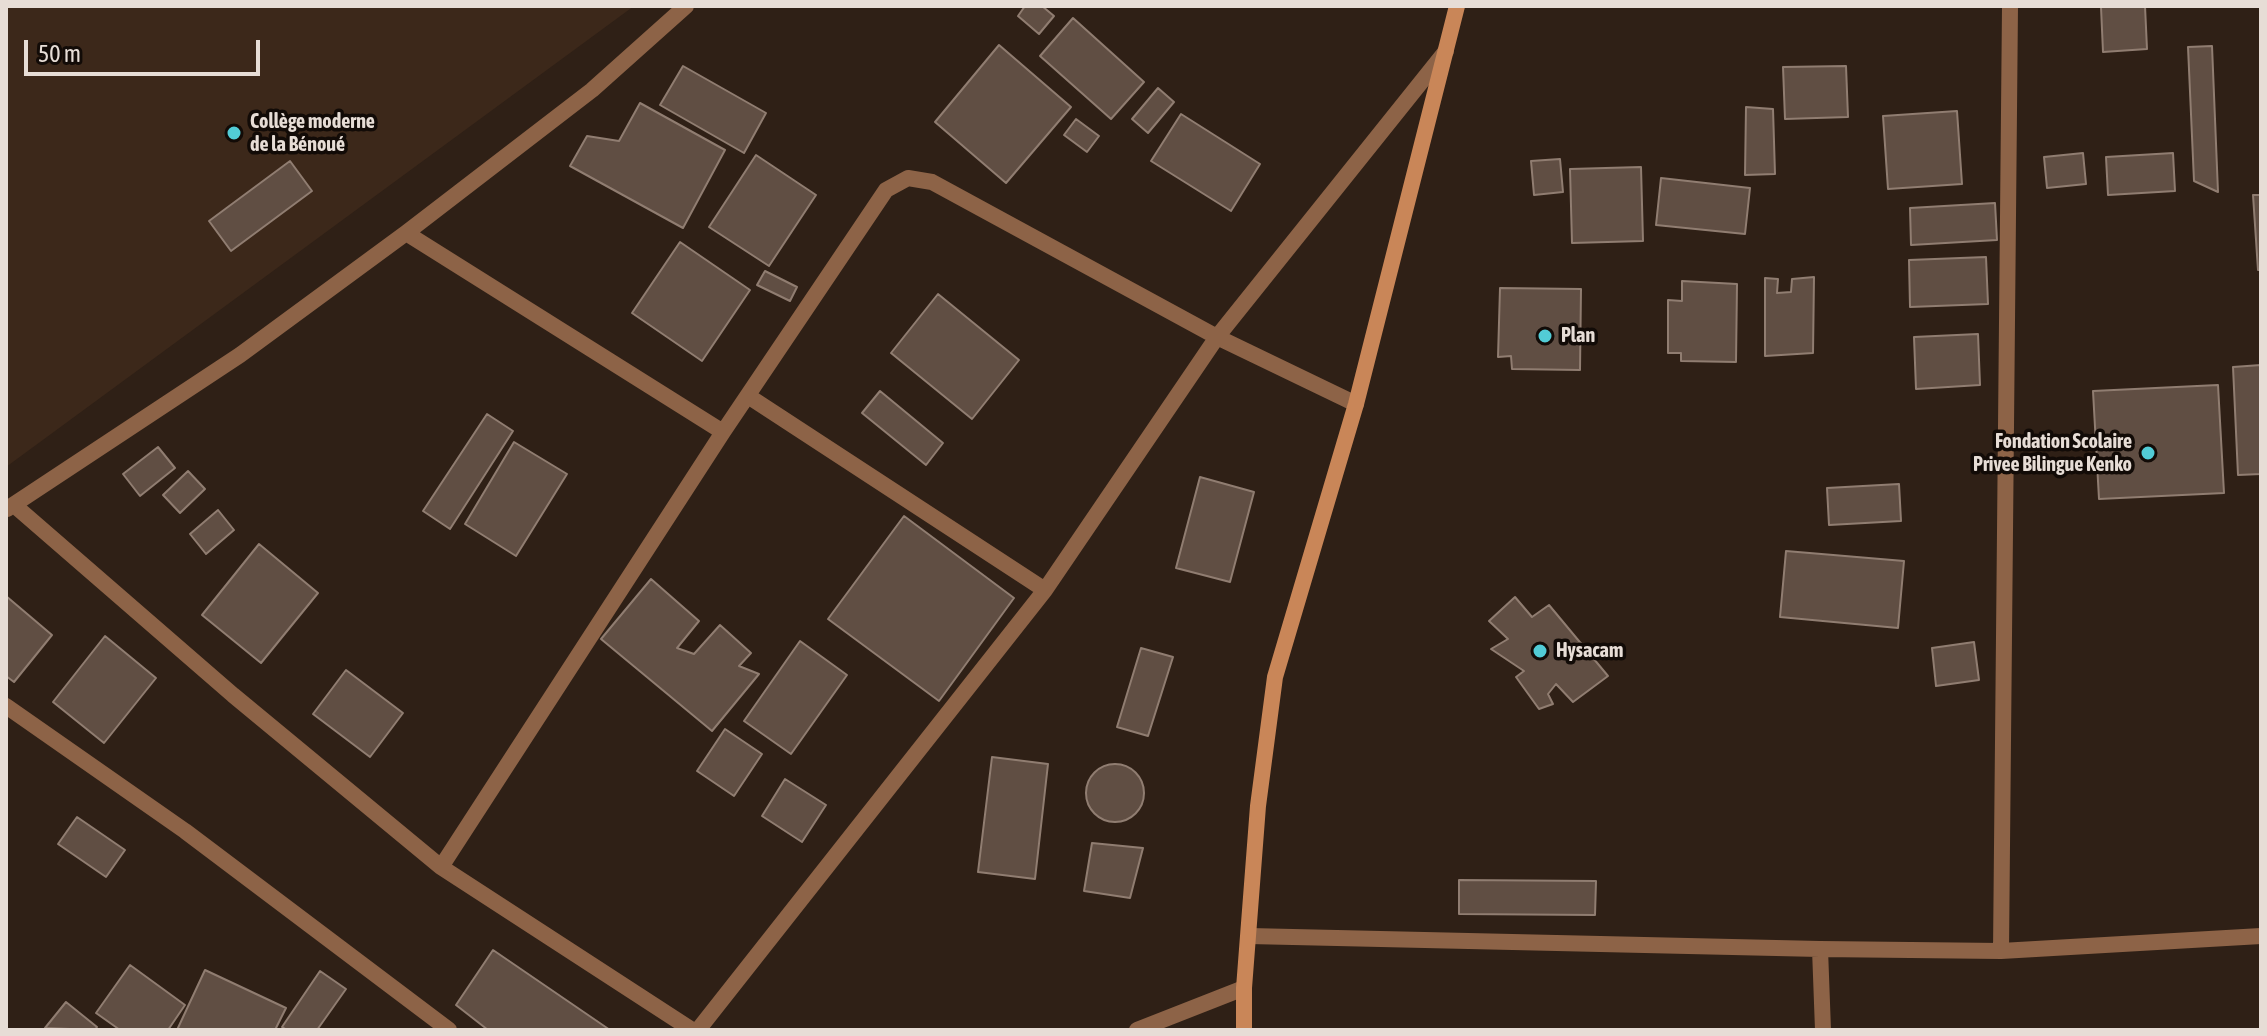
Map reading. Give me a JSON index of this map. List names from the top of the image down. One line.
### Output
{"places":["Collège moderne de la Bénoué","Plan","Fondation Scolaire Privee Bilingue Kenko","Hysacam"],"scale_bar":"50 m"}
